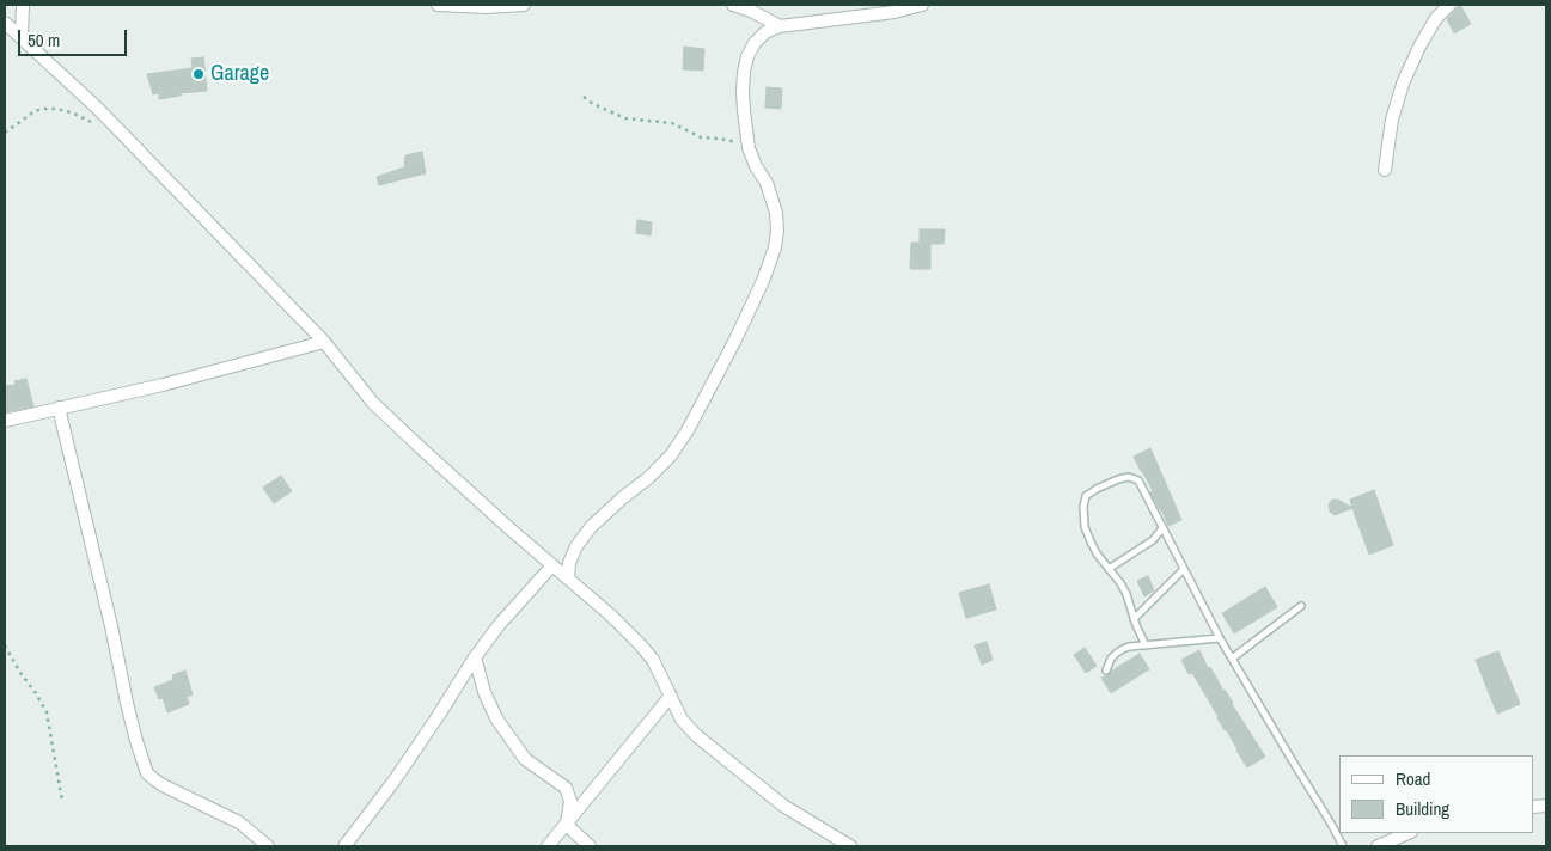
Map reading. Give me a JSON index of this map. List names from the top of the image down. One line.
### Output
{"places":["Garage"],"legend":["Road","Building"],"scale_bar":"50 m"}
